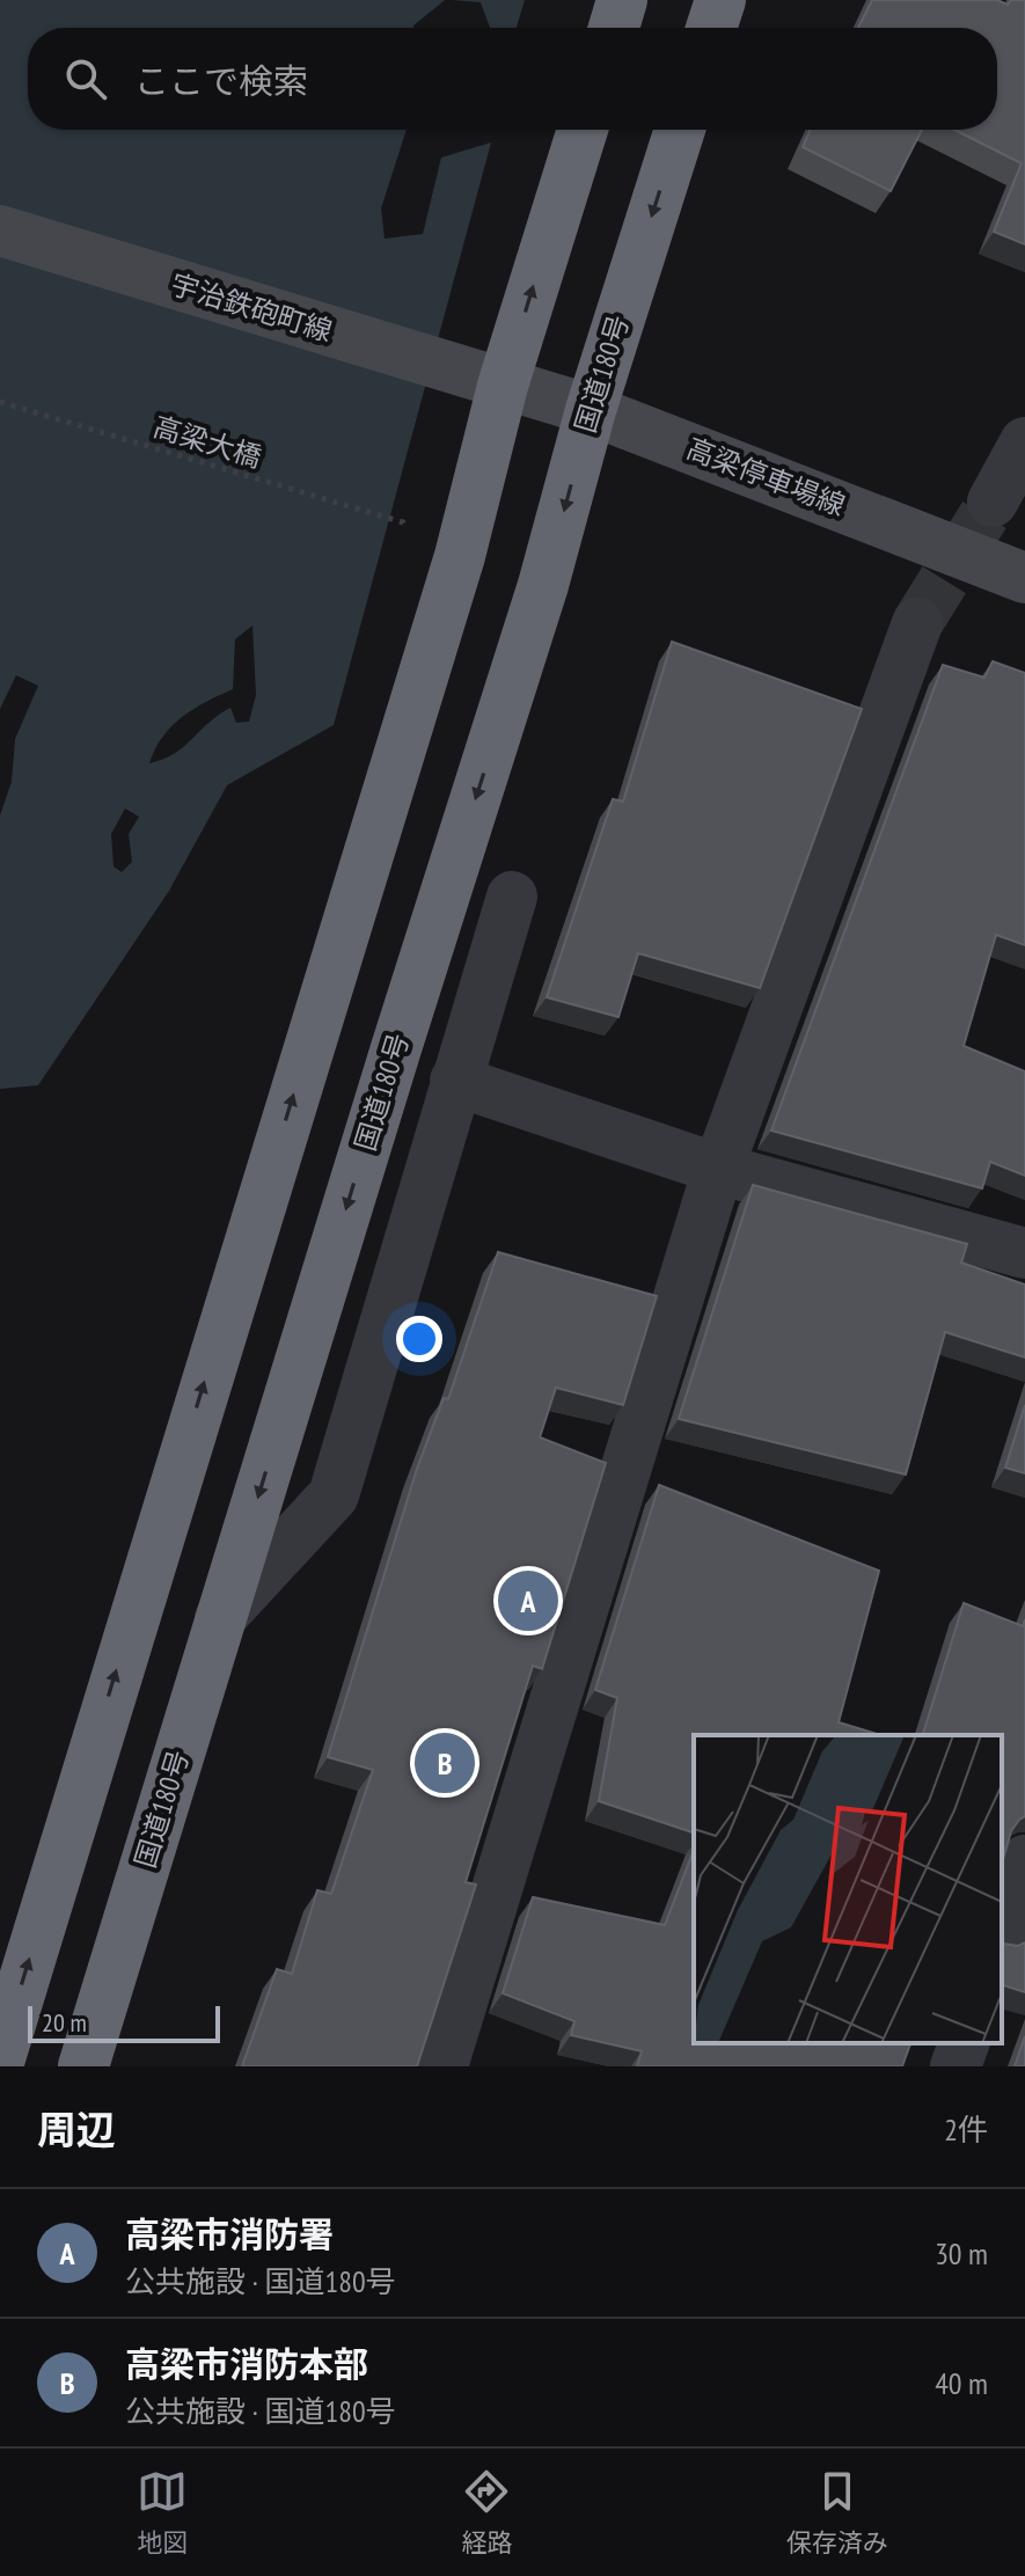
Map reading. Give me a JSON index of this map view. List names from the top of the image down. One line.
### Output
{"streets":{"highway":["国道180号"],"main road":["宇治鉄砲町線","高梁停車場線"],"path":["高梁大橋"]},"crossings":[["宇治鉄砲町線","高梁停車場線"],["国道180号","高梁停車場線"]],"scale_bar":"20 m","page":{"search":"ここで検索","pins":["A","B"],"scale":"20 m","heading":["周辺","2件"],"list":[{"mark":"A","name":"高梁市消防署","note":"公共施設 · 国道180号","value":"30 m"},{"mark":"B","name":"高梁市消防本部","note":"公共施設 · 国道180号","value":"40 m"}],"nav":["地図","経路","保存済み"]}}
